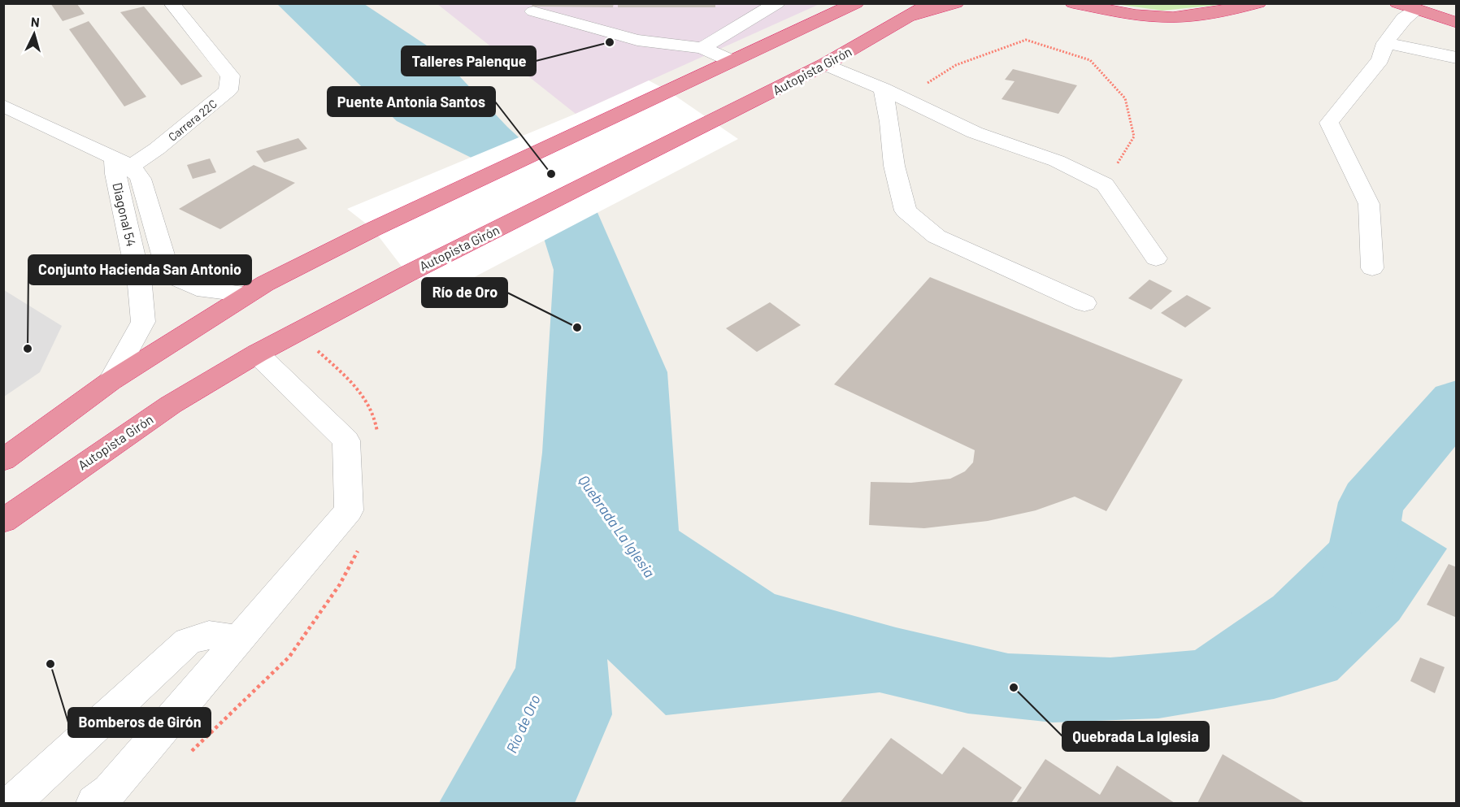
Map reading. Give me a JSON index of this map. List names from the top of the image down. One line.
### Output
{"streets":{"highway":["Autopista Girón"],"street":["Carrera 22C","Diagonal 54"]},"crossings":[["Carrera 22C","Diagonal 54"]],"water":["Quebrada La Iglesia","Río de Oro"],"places":["Talleres Palenque","Puente Antonia Santos","Río de Oro","Conjunto Hacienda San Antonio","Bomberos de Girón","Quebrada La Iglesia"],"north":"top"}
